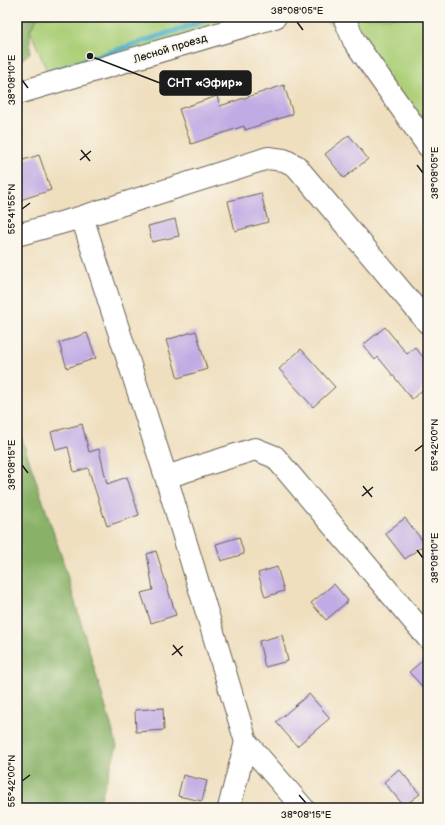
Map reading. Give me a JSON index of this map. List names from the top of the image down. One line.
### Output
{"streets":{"street":["Лесной проезд"]},"places":["СНТ «Эфир»"],"coordinates":["38°08'05\"E","38°08'10\"E","55°41'55\"N","55°42'00\"N","38°08'15\"E"]}
